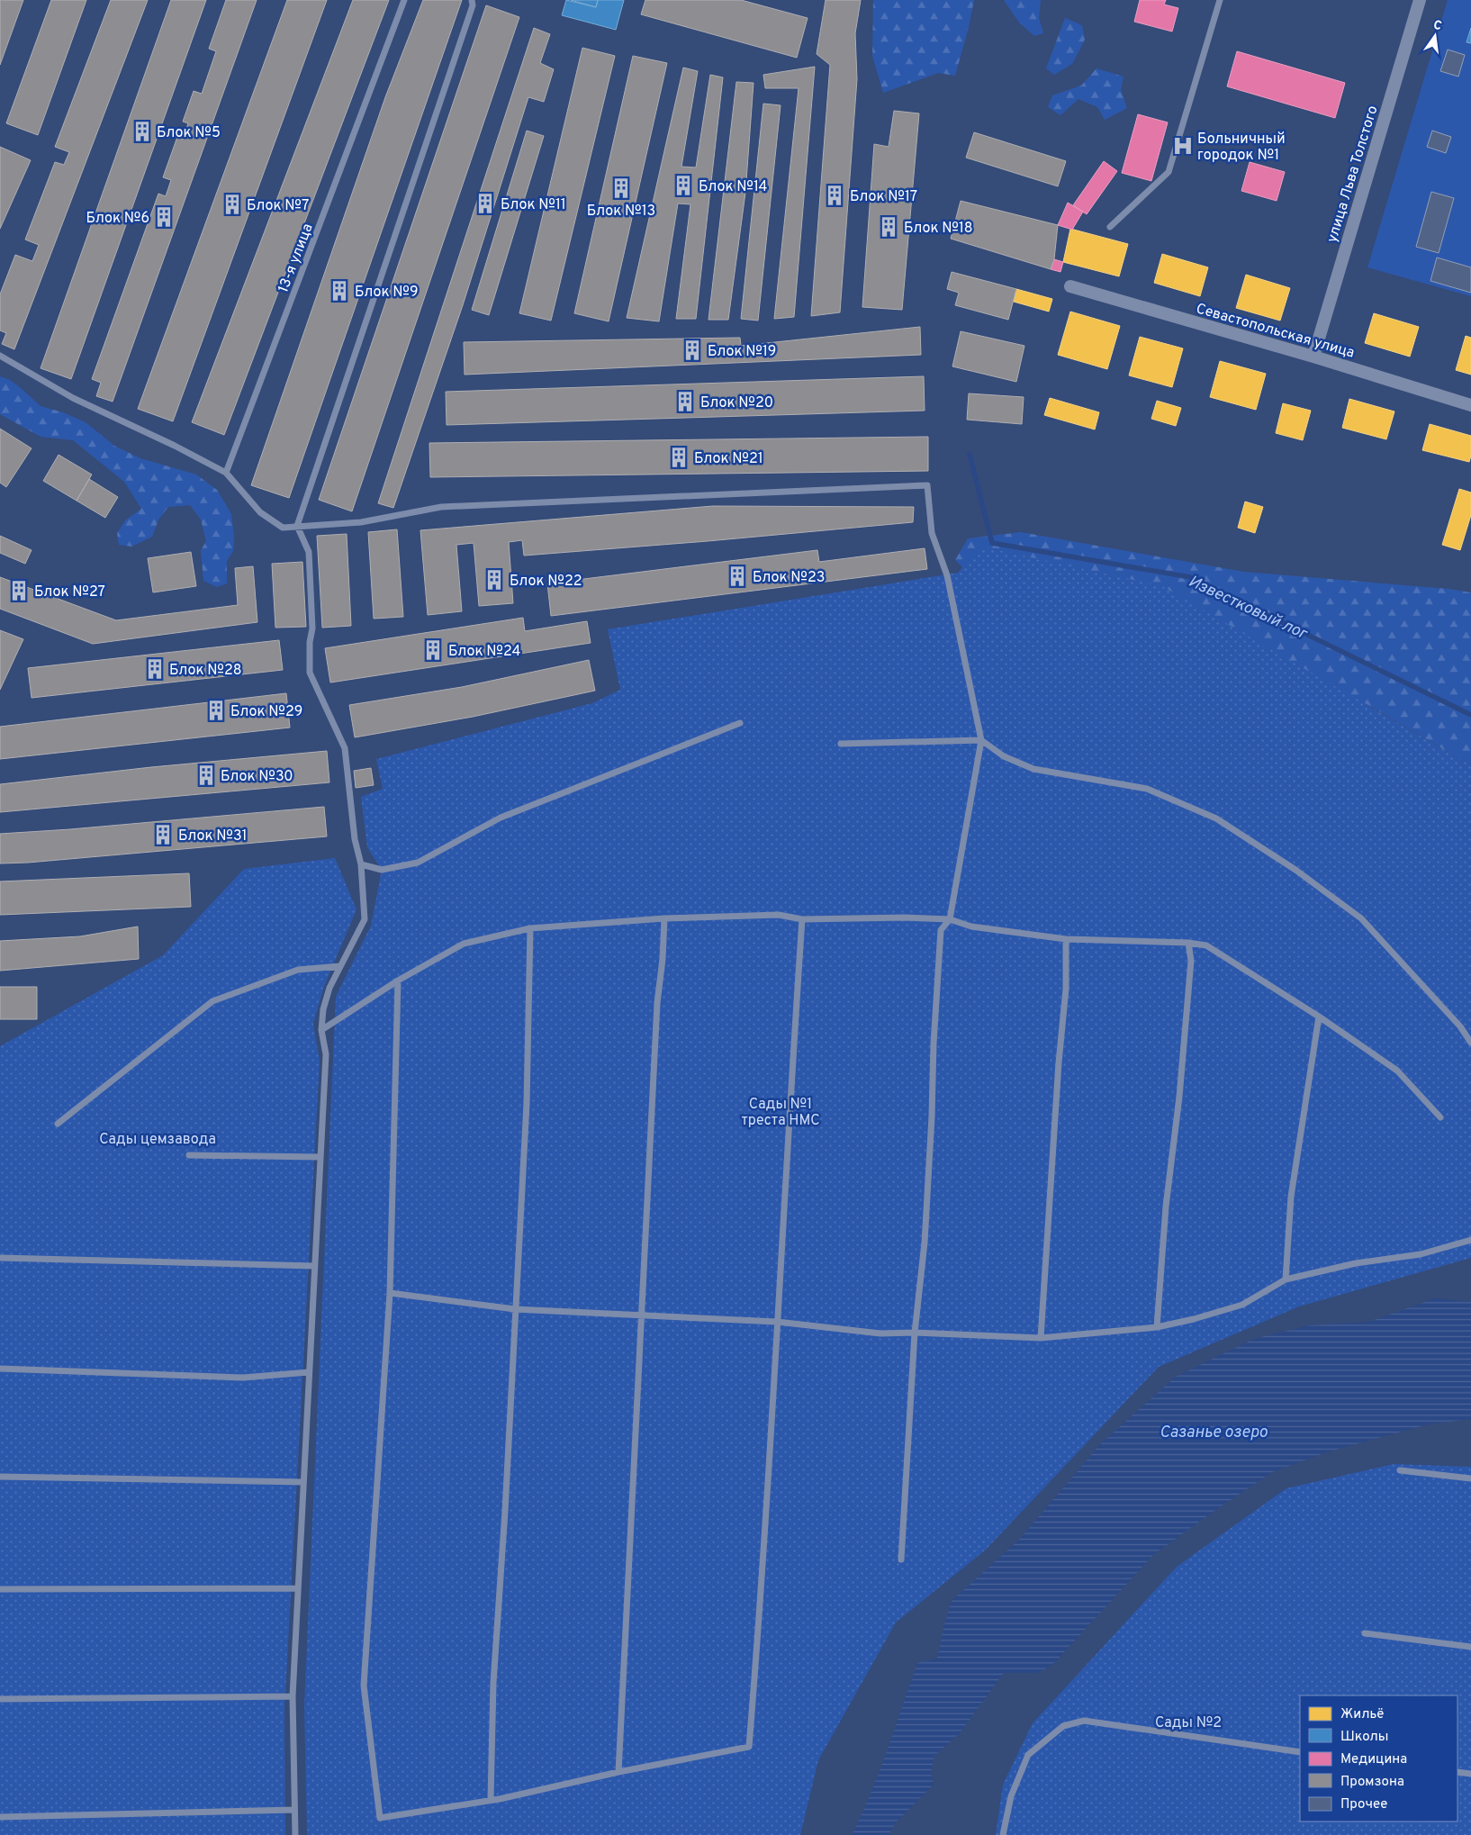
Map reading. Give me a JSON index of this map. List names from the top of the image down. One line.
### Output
{"streets":{"street":["улица Льва Толстого","Севастопольская улица"],"lane":["13-я улица"]},"crossings":[["улица Льва Толстого","Севастопольская улица"]],"water":["Известковый лог","Сазанье озеро"],"parks":["Сады №1 треста НМС","Сады цемзавода","Сады №2"],"places":{"building":["Блок №5","Блок №14","Блок №13","Блок №17","Блок №11","Блок №7","Блок №6","Блок №18","Блок №9","Блок №19","Блок №20","Блок №21","Блок №23","Блок №22","Блок №27","Блок №24","Блок №28","Блок №29","Блок №30","Блок №31"],"hospital":["Больничный городок №1"]},"legend":["Жильё","Школы","Медицина","Промзона","Прочее"],"north":"top"}
